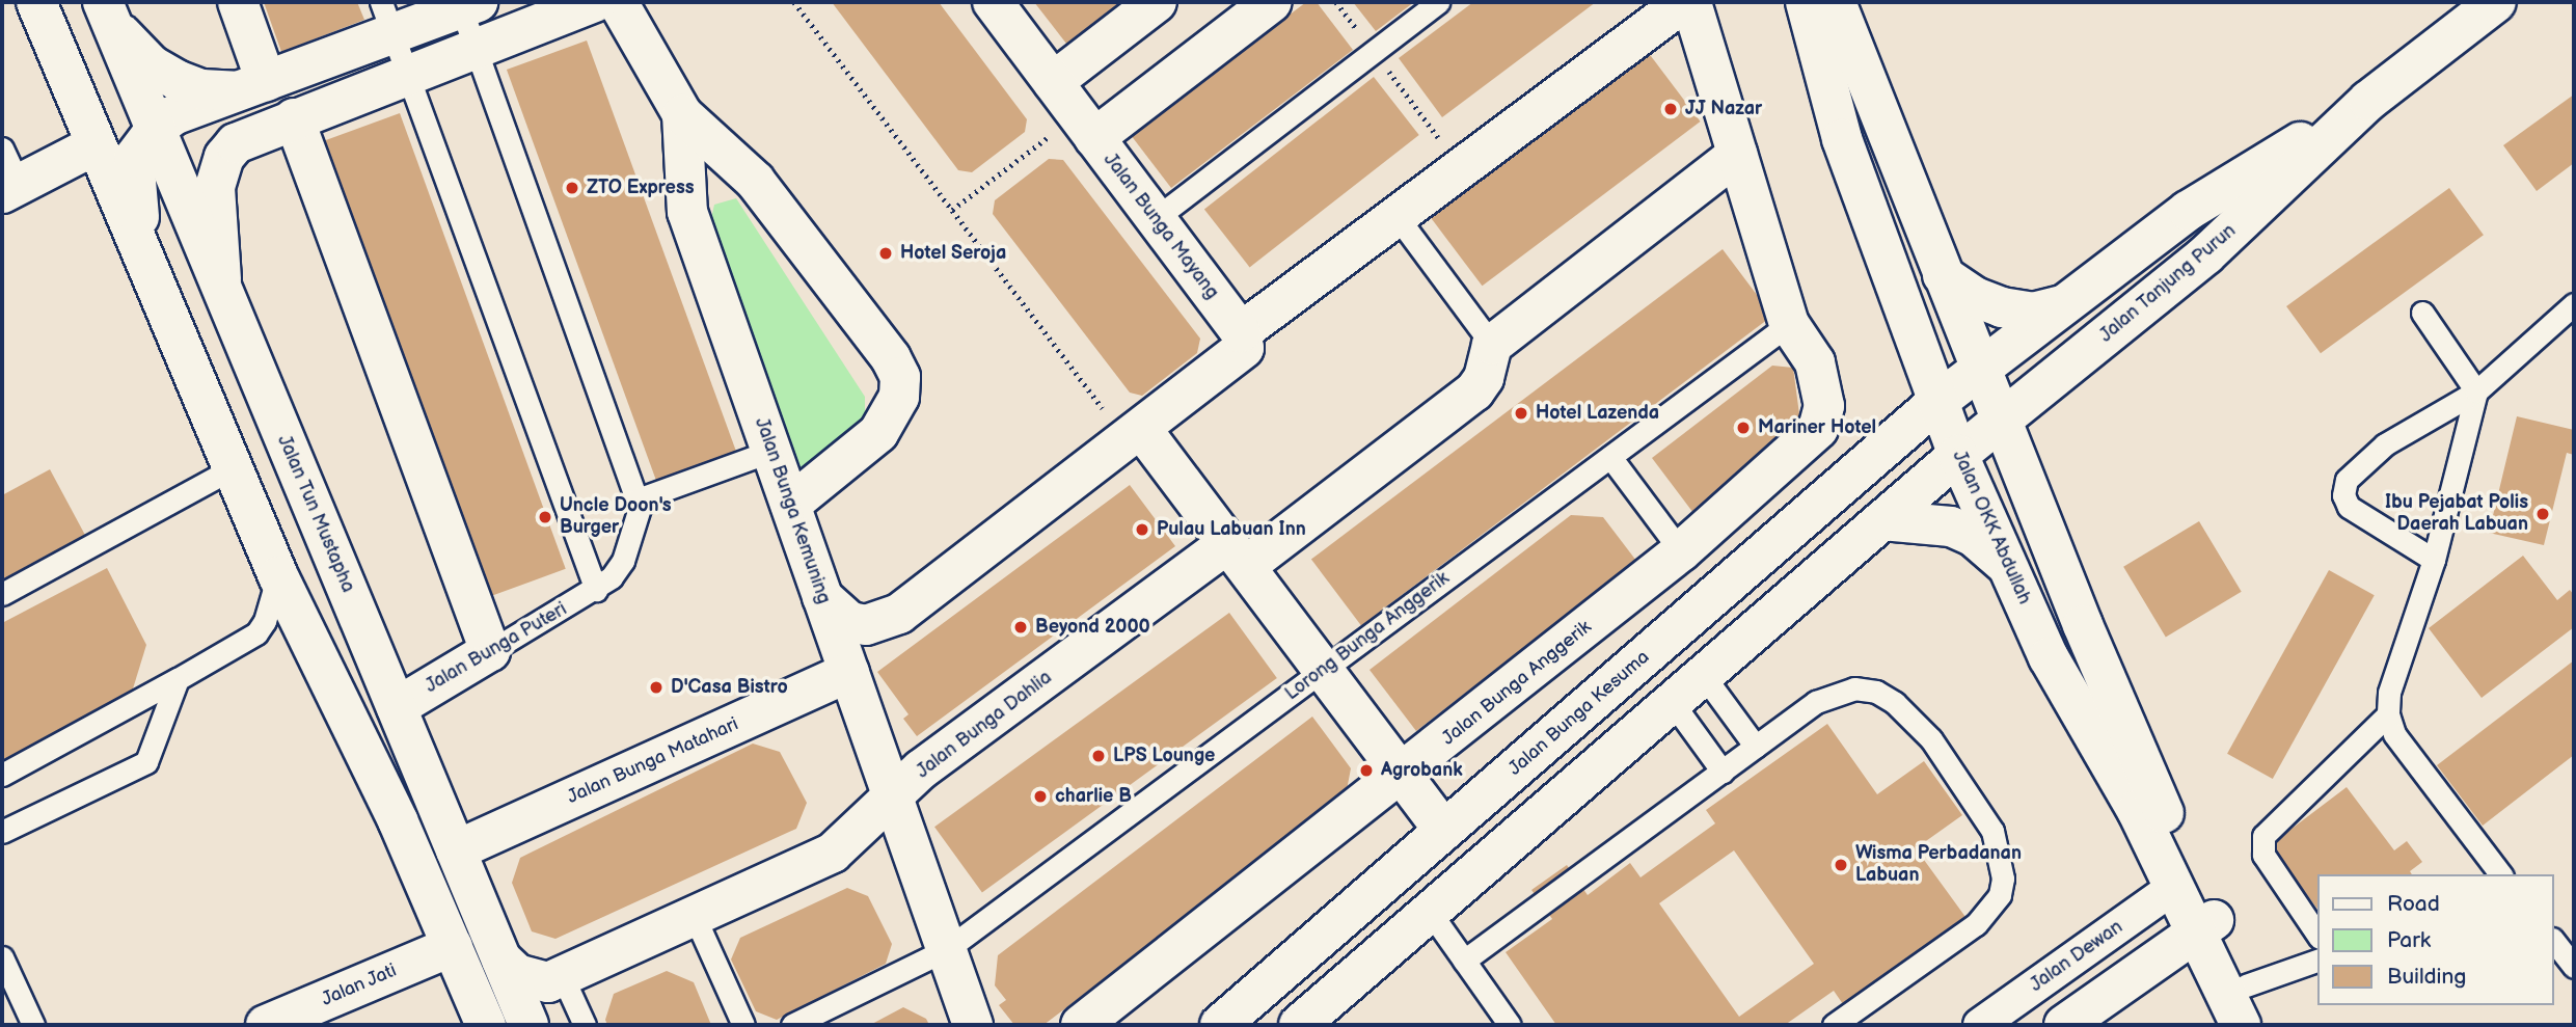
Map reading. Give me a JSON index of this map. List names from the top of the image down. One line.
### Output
{"streets":{"street":["Jalan Bunga Mayang","Jalan Tanjung Purun","Jalan Bunga Kemuning","Jalan Tun Mustapha","Jalan OKK Abdullah","Jalan Bunga Puteri","Jalan Bunga Anggerik","Jalan Bunga Kesuma","Jalan Bunga Dahlia","Jalan Bunga Matahari","Jalan Dewan","Jalan Jati"],"lane":["Lorong Bunga Anggerik"]},"crossings":[["Jalan Tanjung Purun","Jalan OKK Abdullah"],["Jalan Tanjung Purun","Jalan Bunga Kesuma"],["Jalan Bunga Kemuning","Lorong Bunga Anggerik"],["Jalan Bunga Kemuning","Jalan Bunga Dahlia"],["Jalan Bunga Kemuning","Jalan Bunga Matahari"],["Jalan Tun Mustapha","Jalan Bunga Puteri"],["Jalan Tun Mustapha","Jalan Bunga Dahlia"],["Jalan Tun Mustapha","Jalan Bunga Matahari"],["Jalan OKK Abdullah","Jalan Bunga Kesuma"],["Jalan OKK Abdullah","Jalan Dewan"],["Lorong Bunga Anggerik","Jalan Bunga Anggerik"]],"places":["JJ Nazar","ZTO Express","Hotel Seroja","Hotel Lazenda","Mariner Hotel","Ibu Pejabat Polis Daerah Labuan","Uncle Doon's Burger","Pulau Labuan Inn","Beyond 2000","D'Casa Bistro","LPS Lounge","Agrobank","charlie B","Wisma Perbadanan Labuan"],"legend":["Road","Park","Building"]}
